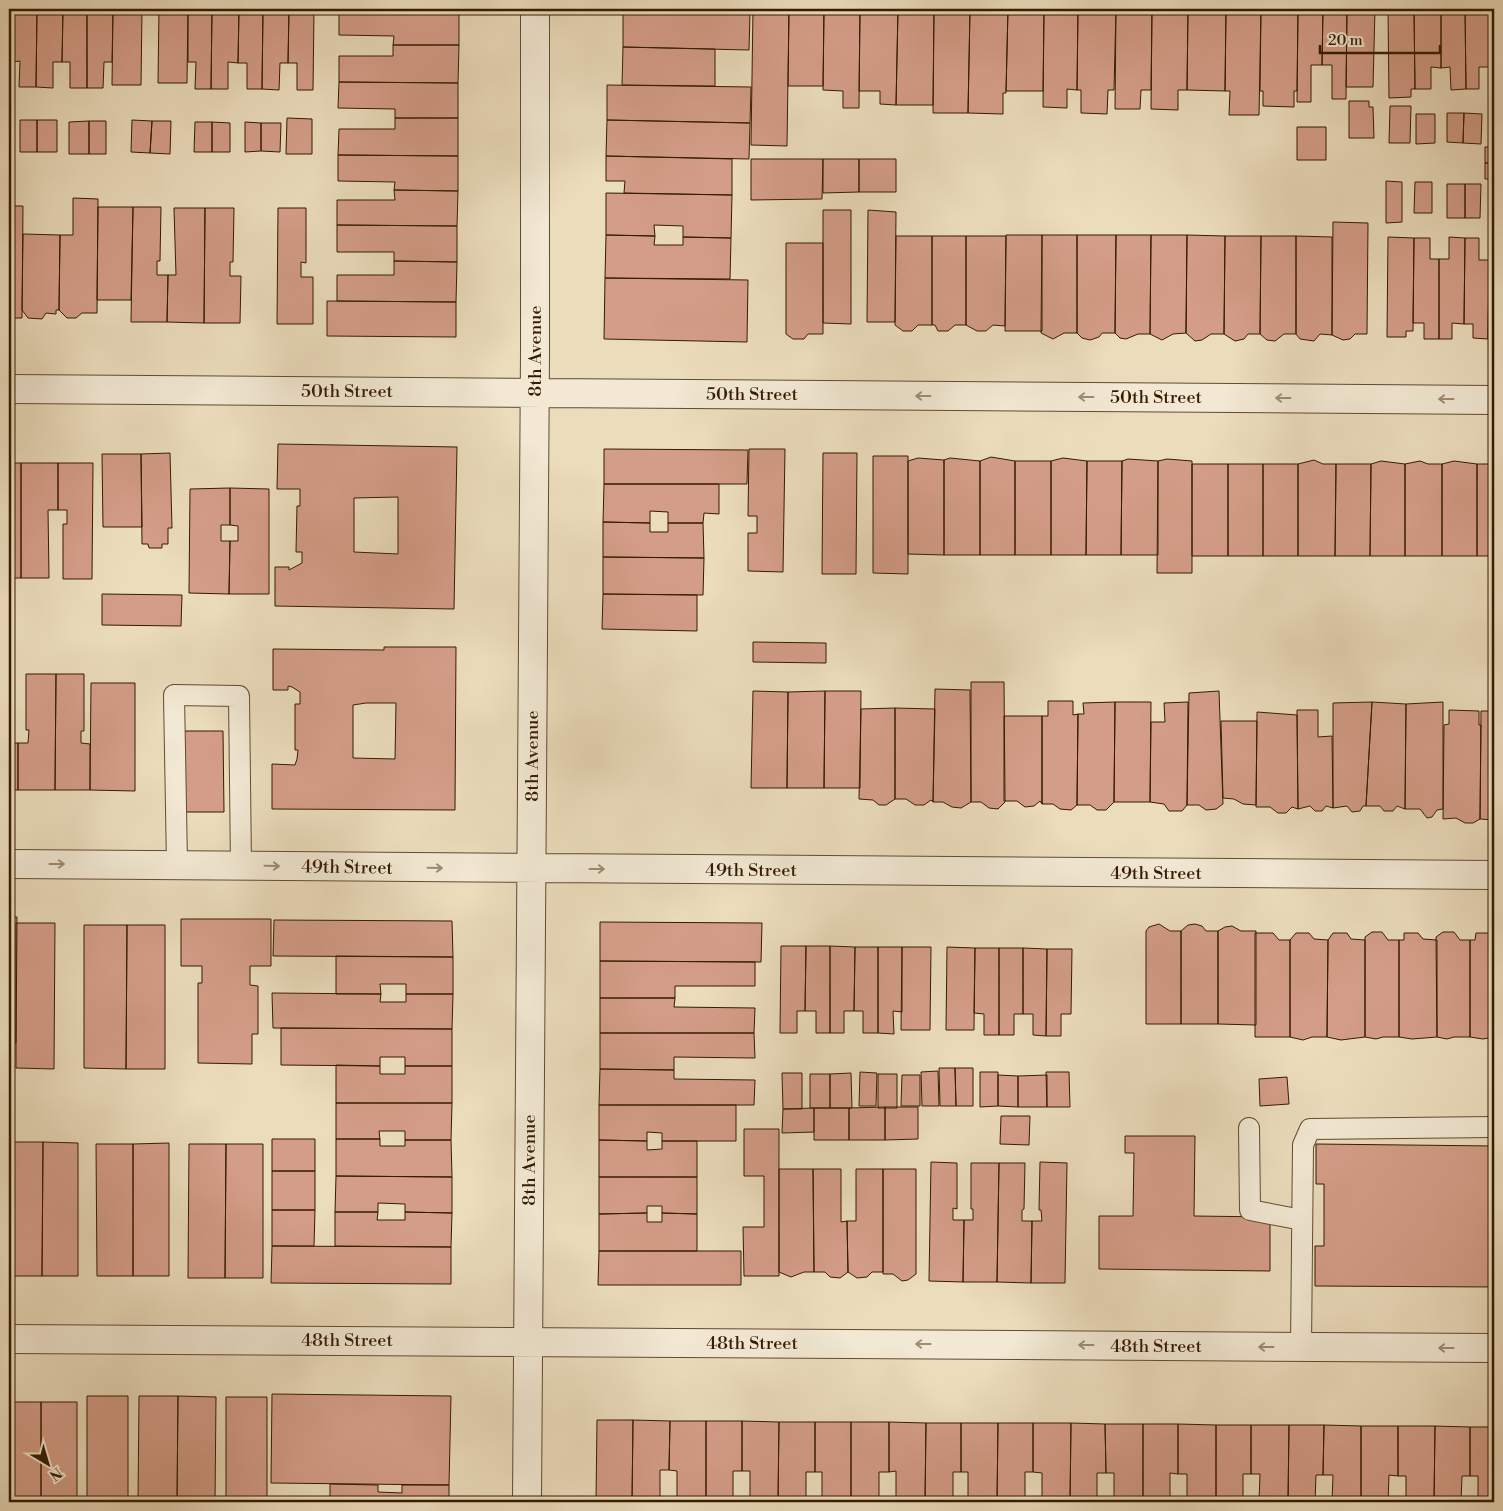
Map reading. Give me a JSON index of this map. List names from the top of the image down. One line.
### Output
{"streets":{"street":["8th Avenue","50th Street","49th Street","48th Street"]},"crossings":[["8th Avenue","50th Street"],["8th Avenue","49th Street"],["8th Avenue","48th Street"]],"one_way":["50th Street","49th Street","48th Street"],"scale_bar":"20 m","north":"bottom right"}
